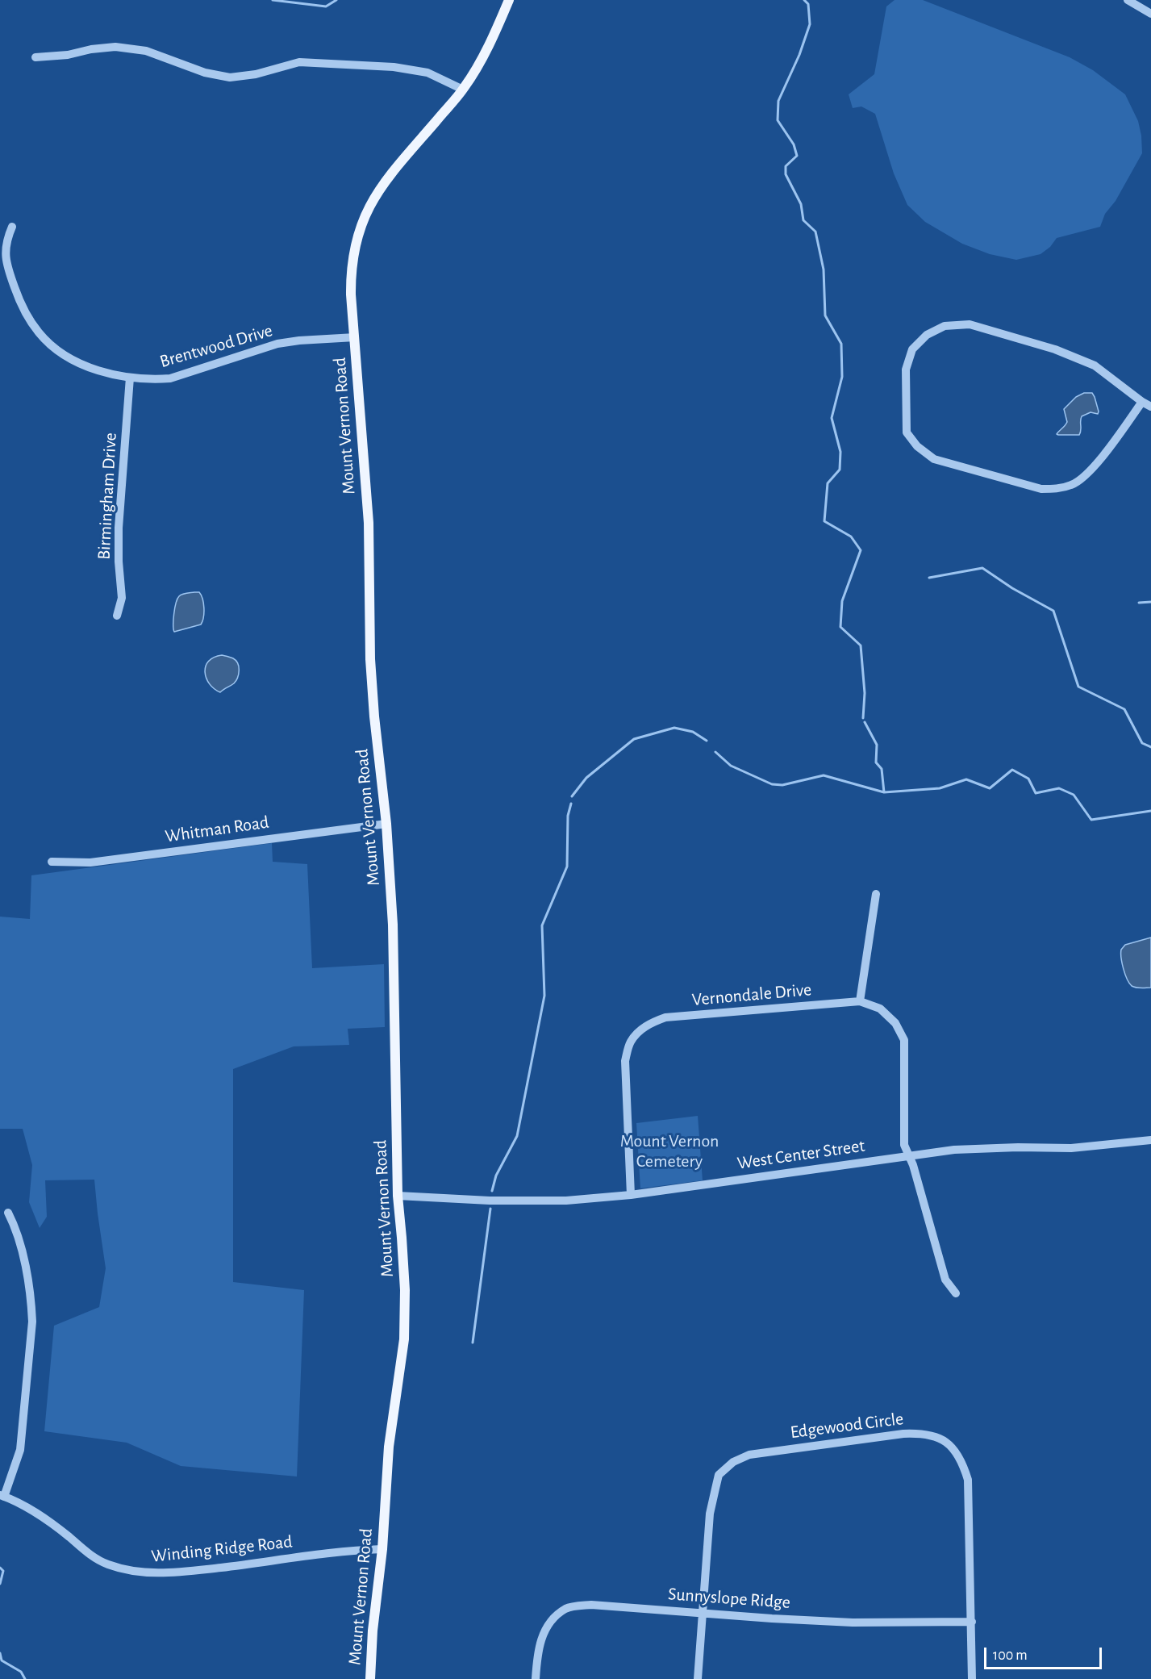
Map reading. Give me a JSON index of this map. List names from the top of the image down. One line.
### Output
{"streets":{"main road":["Mount Vernon Road"],"street":["Brentwood Drive","Birmingham Drive","Whitman Road","Vernondale Drive","West Center Street","Edgewood Circle","Winding Ridge Road","Sunnyslope Ridge"]},"crossings":[["Brentwood Drive","Mount Vernon Road"],["Brentwood Drive","Birmingham Drive"],["Mount Vernon Road","Whitman Road"],["Mount Vernon Road","West Center Street"],["Mount Vernon Road","Winding Ridge Road"],["Vernondale Drive","West Center Street"],["Edgewood Circle","Sunnyslope Ridge"]],"parks":["Mount Vernon Cemetery"],"scale_bar":"100 m"}
